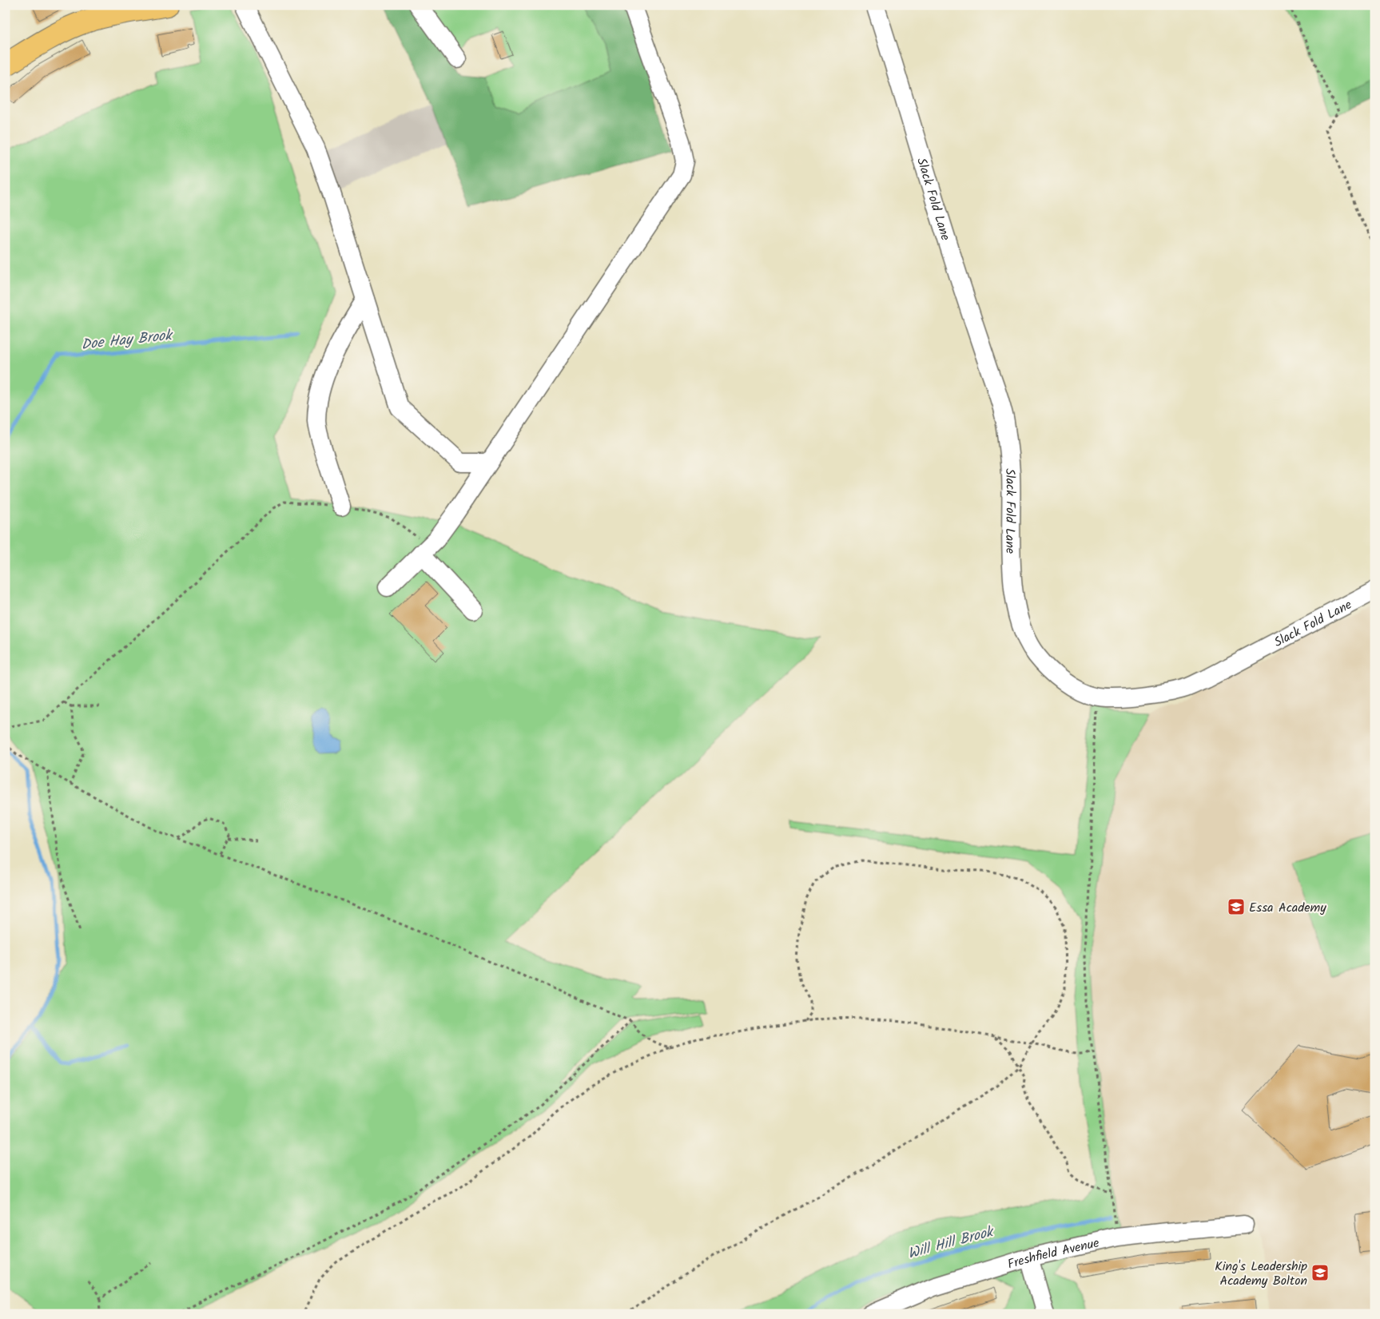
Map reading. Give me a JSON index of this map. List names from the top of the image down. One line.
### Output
{"streets":{"street":["Slack Fold Lane","Freshfield Avenue"]},"water":["Doe Hay Brook","Will Hill Brook"],"places":{"school or university":["Essa Academy","King's Leadership Academy Bolton"]}}
